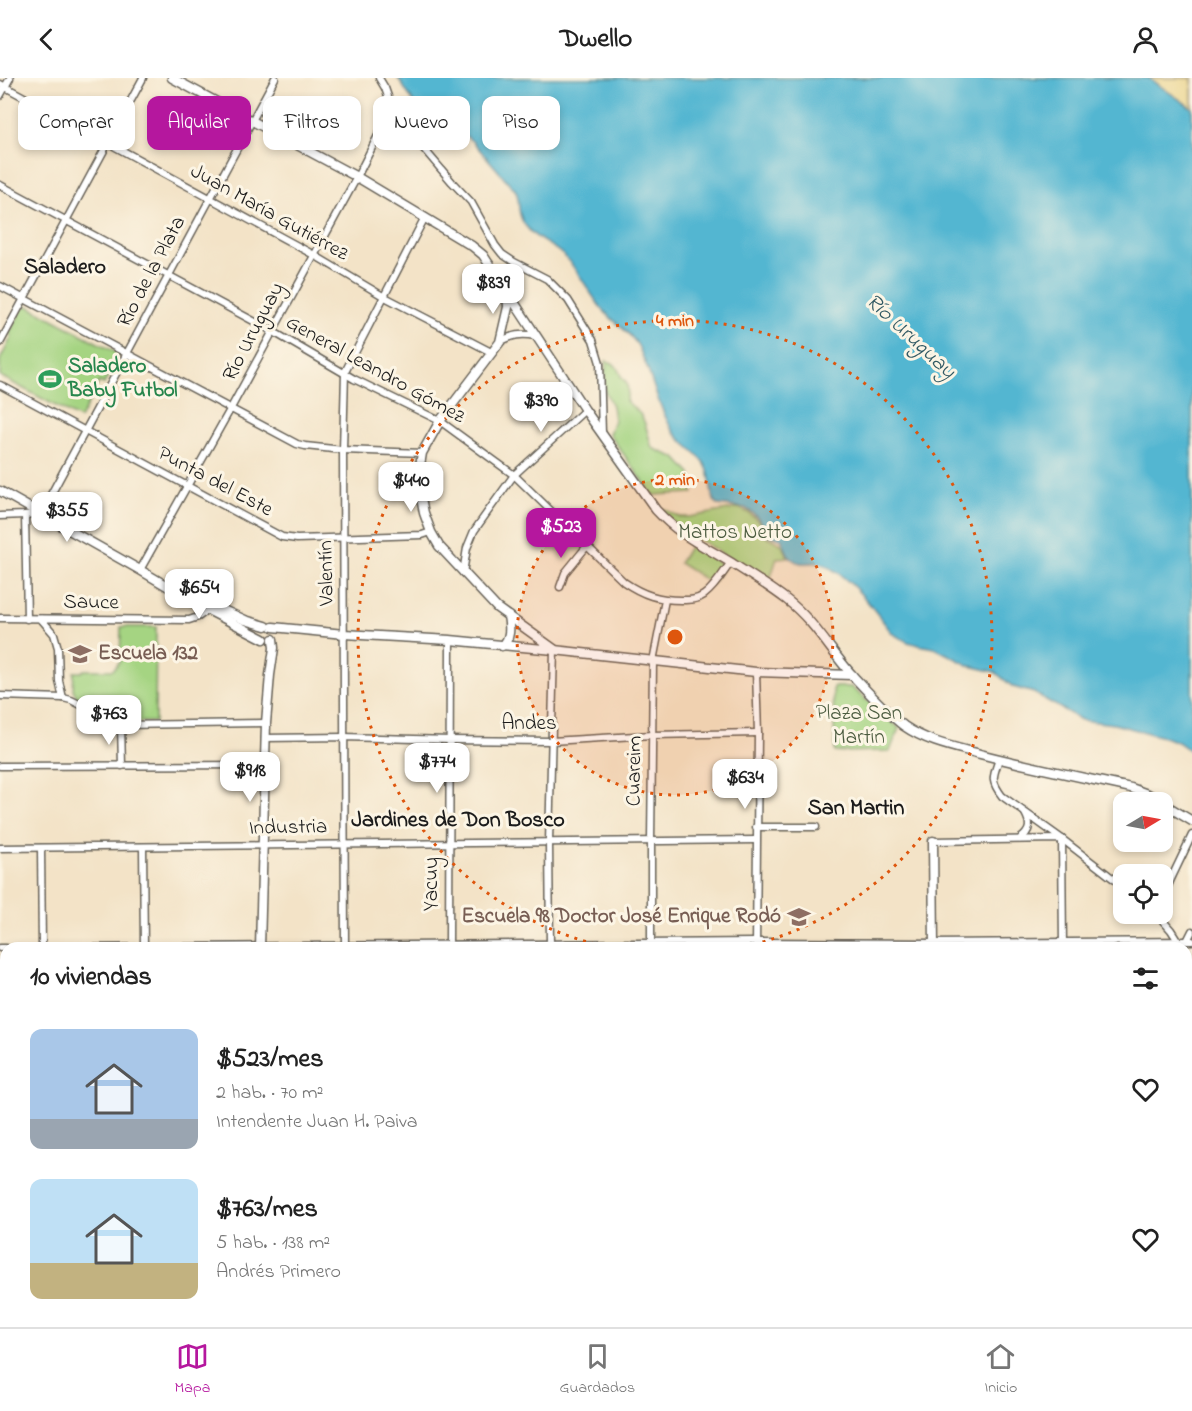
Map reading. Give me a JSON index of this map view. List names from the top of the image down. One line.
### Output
{"streets":{"street":["Juan María Gutiérrez","Río de la Plata","Río Uruguay","General Leandro Gómez","Punta del Este","Valentín","Sauce","Andes","Cuareim","Industria","Yacuy"]},"crossings":[["Juan María Gutiérrez","Río de la Plata"],["Juan María Gutiérrez","Río Uruguay"],["Juan María Gutiérrez","Valentín"],["Río de la Plata","General Leandro Gómez"],["Río de la Plata","Punta del Este"],["Río Uruguay","General Leandro Gómez"],["Río Uruguay","Punta del Este"],["General Leandro Gómez","Valentín"],["General Leandro Gómez","Cuareim"],["Punta del Este","Valentín"],["Valentín","Andes"],["Valentín","Industria"],["Andes","Cuareim"],["Andes","Yacuy"],["Cuareim","Industria"],["Industria","Yacuy"]],"districts":["Saladero","San Martin","Jardines de Don Bosco"],"water":["Río Uruguay"],"parks":["Mattos Netto","Plaza San Martín"],"places":{"sports":["Saladero Baby Futbol"],"school or university":["Escuela 132","Escuela 98 Doctor José Enrique Rodó"]},"north":"right","page":{"header":"Dwello","chip":["Comprar","Alquilar","Filtros","Nuevo","Piso"],"price":["$839","$390","$440","$355","$523","$654","$763","$774","$918","$634"],"heading":"10 viviendas","list":[{"name":"$523/mes","note":"2 hab. · 70 m² · Intendente Juan H. Paiva"},{"name":"$763/mes","note":"5 hab. · 138 m² · Andrés Primero"}],"tabs":["Mapa","Guardados","Inicio"]},"rings":["4 min","2 min"]}
